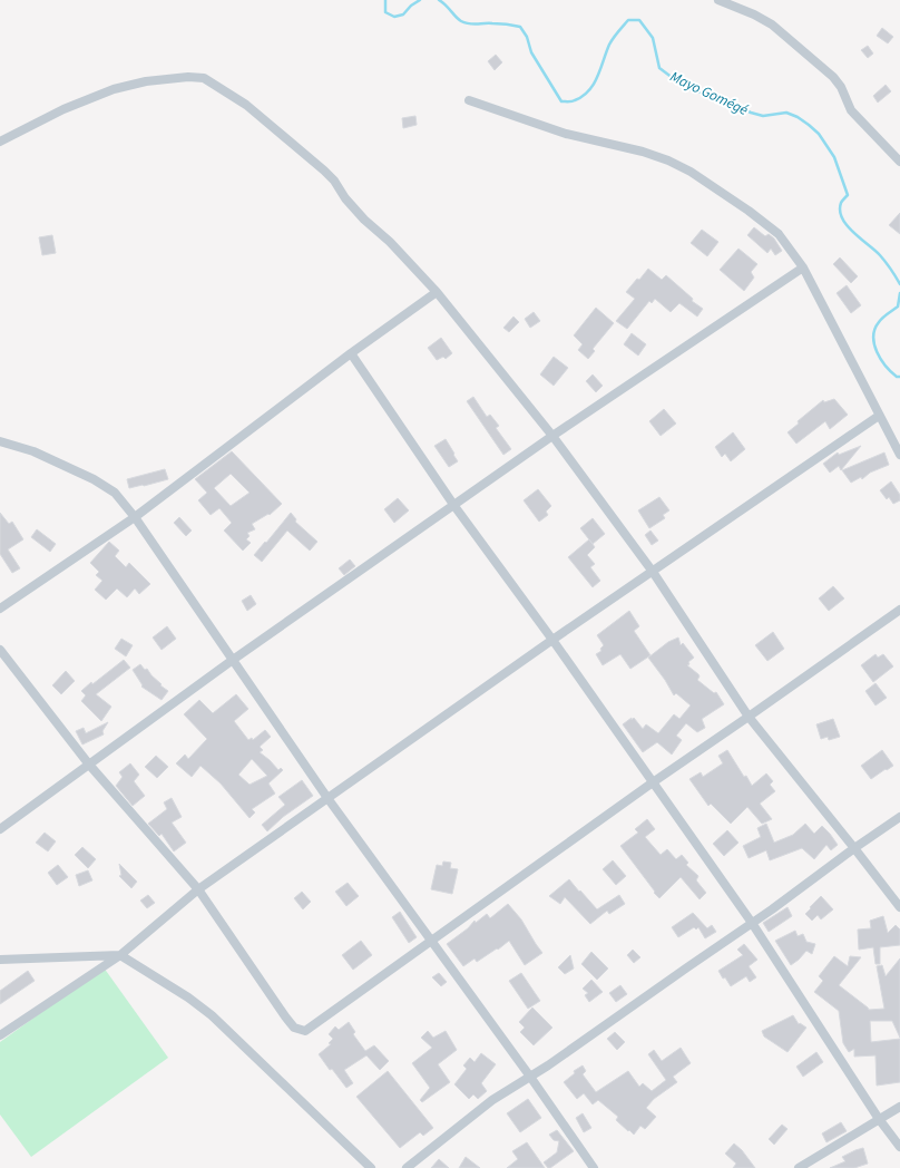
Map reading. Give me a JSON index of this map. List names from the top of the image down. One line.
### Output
{"water":["Mayo Gomégé"]}
